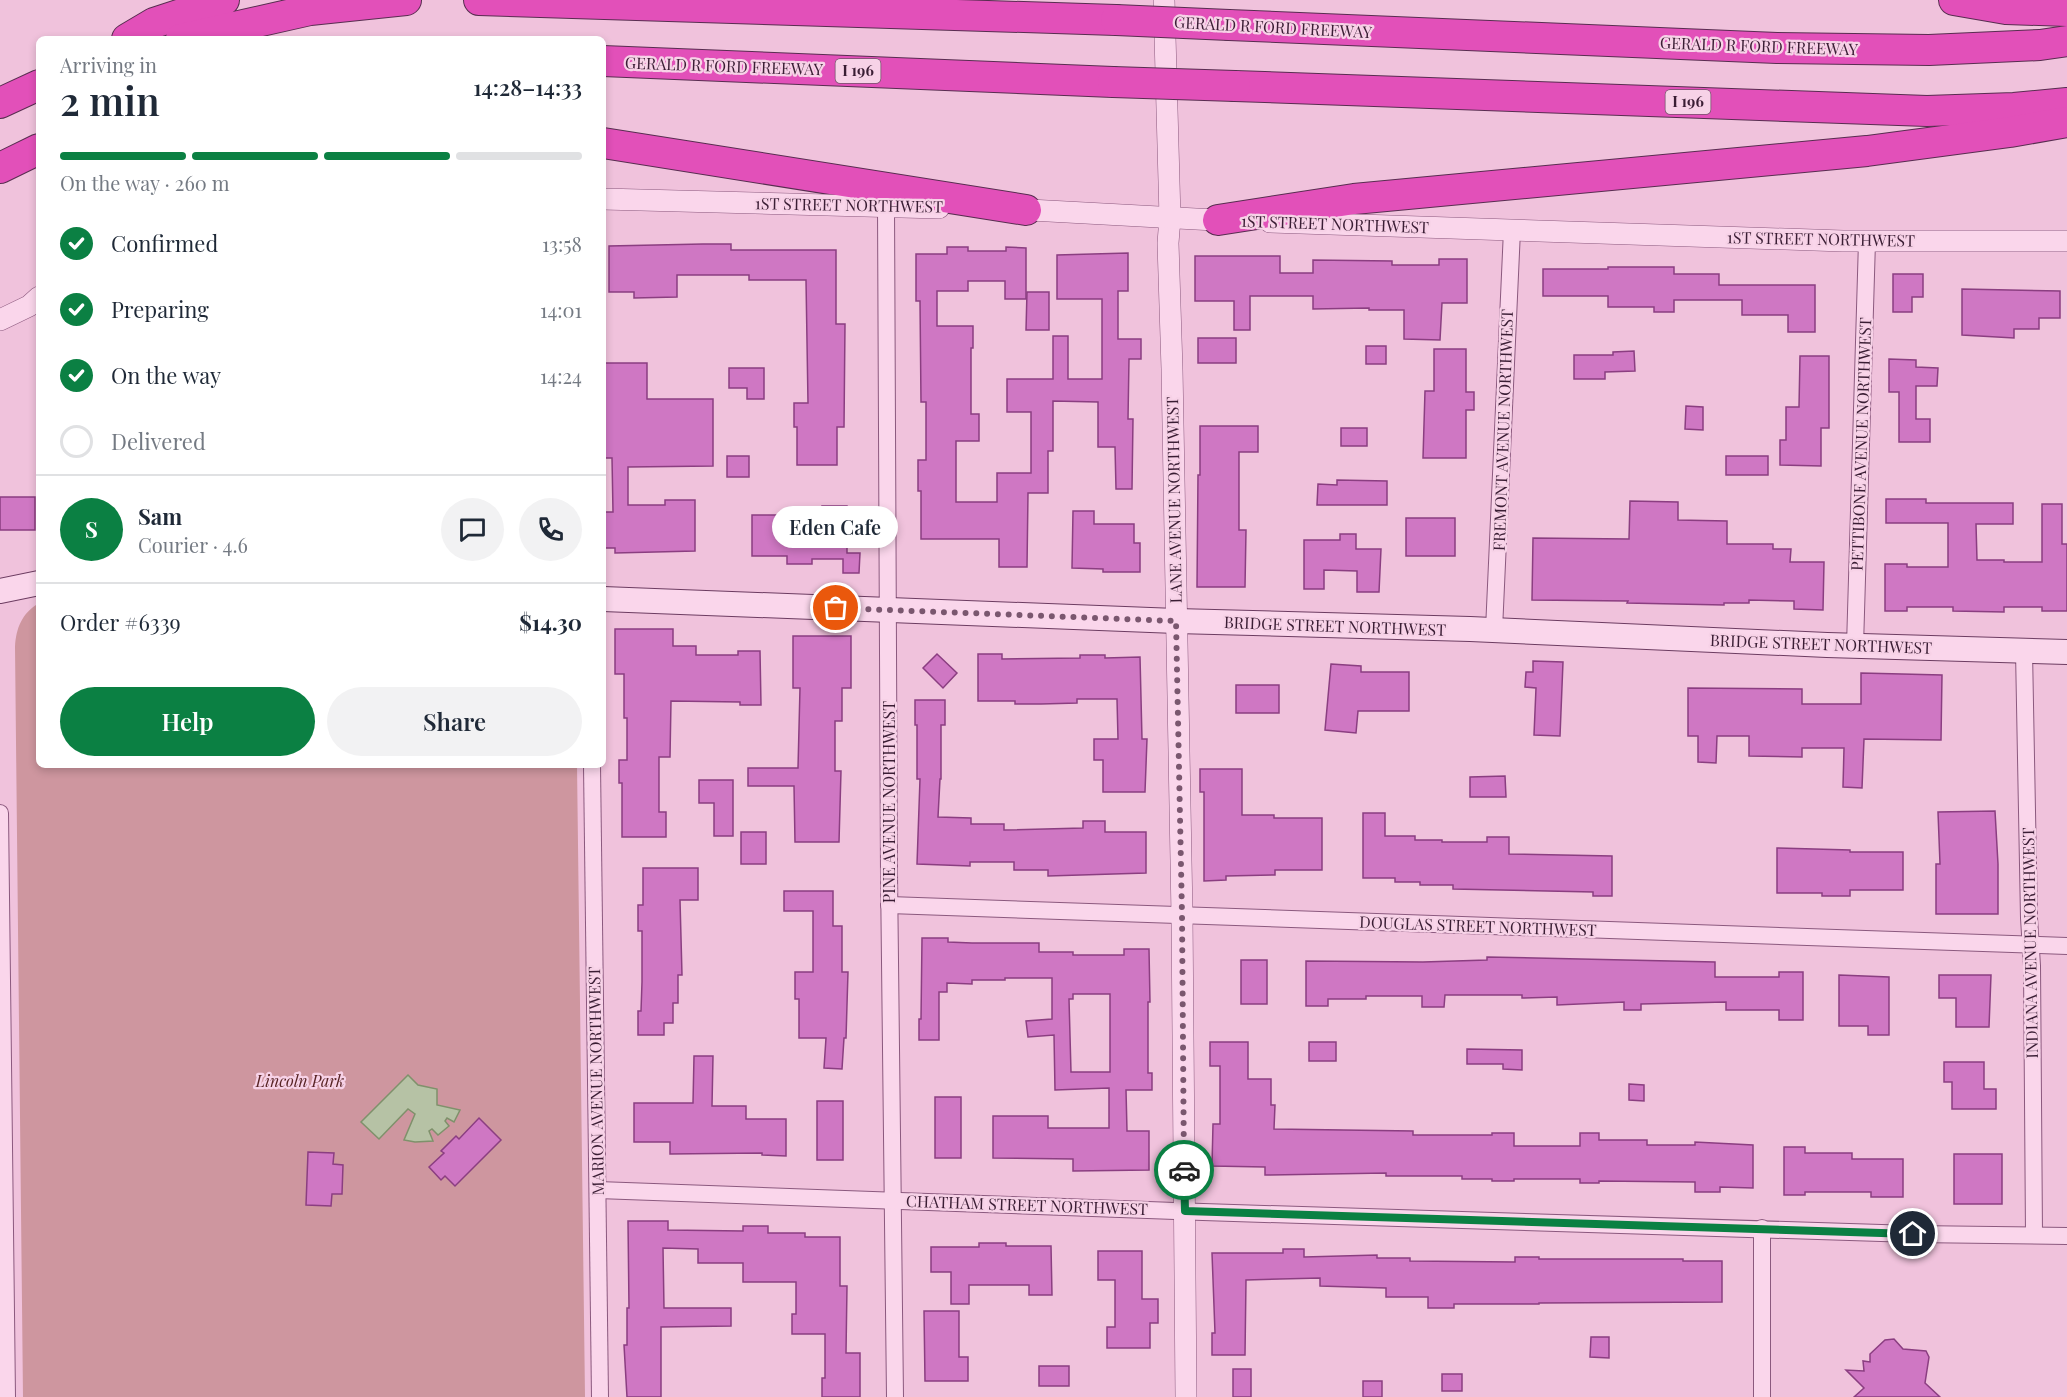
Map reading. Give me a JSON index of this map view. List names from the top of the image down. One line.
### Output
{"streets":{"highway":["GERALD R FORD FREEWAY","I 196"],"main road":["BRIDGE STREET NORTHWEST"],"street":["1ST STREET NORTHWEST","FREMONT AVENUE NORTHWEST","PETTIBONE AVENUE NORTHWEST","LANE AVENUE NORTHWEST","PINE AVENUE NORTHWEST","DOUGLAS STREET NORTHWEST","INDIANA AVENUE NORTHWEST","MARION AVENUE NORTHWEST","CHATHAM STREET NORTHWEST"]},"crossings":[["1ST STREET NORTHWEST","FREMONT AVENUE NORTHWEST"],["1ST STREET NORTHWEST","PETTIBONE AVENUE NORTHWEST"],["1ST STREET NORTHWEST","LANE AVENUE NORTHWEST"],["1ST STREET NORTHWEST","PINE AVENUE NORTHWEST"],["FREMONT AVENUE NORTHWEST","BRIDGE STREET NORTHWEST"],["PETTIBONE AVENUE NORTHWEST","BRIDGE STREET NORTHWEST"],["LANE AVENUE NORTHWEST","BRIDGE STREET NORTHWEST"],["LANE AVENUE NORTHWEST","DOUGLAS STREET NORTHWEST"],["LANE AVENUE NORTHWEST","CHATHAM STREET NORTHWEST"],["BRIDGE STREET NORTHWEST","PINE AVENUE NORTHWEST"],["BRIDGE STREET NORTHWEST","INDIANA AVENUE NORTHWEST"],["PINE AVENUE NORTHWEST","DOUGLAS STREET NORTHWEST"],["PINE AVENUE NORTHWEST","CHATHAM STREET NORTHWEST"],["DOUGLAS STREET NORTHWEST","INDIANA AVENUE NORTHWEST"],["INDIANA AVENUE NORTHWEST","CHATHAM STREET NORTHWEST"],["MARION AVENUE NORTHWEST","CHATHAM STREET NORTHWEST"]],"parks":["Lincoln Park"],"places":["Eden Cafe"],"page":{"heading":["2 min","Arriving in","14:28–14:33"],"panel":["Sam","Courier · 4.6","Order #6339","$14.30"],"bar":"On the way · 260 m","list":[["Confirmed","13:58"],["Preparing","14:01"],["On the way","14:24"],"Delivered"],"round":"S","bubble":"Eden Cafe","buttons":["Help","Share"]}}
